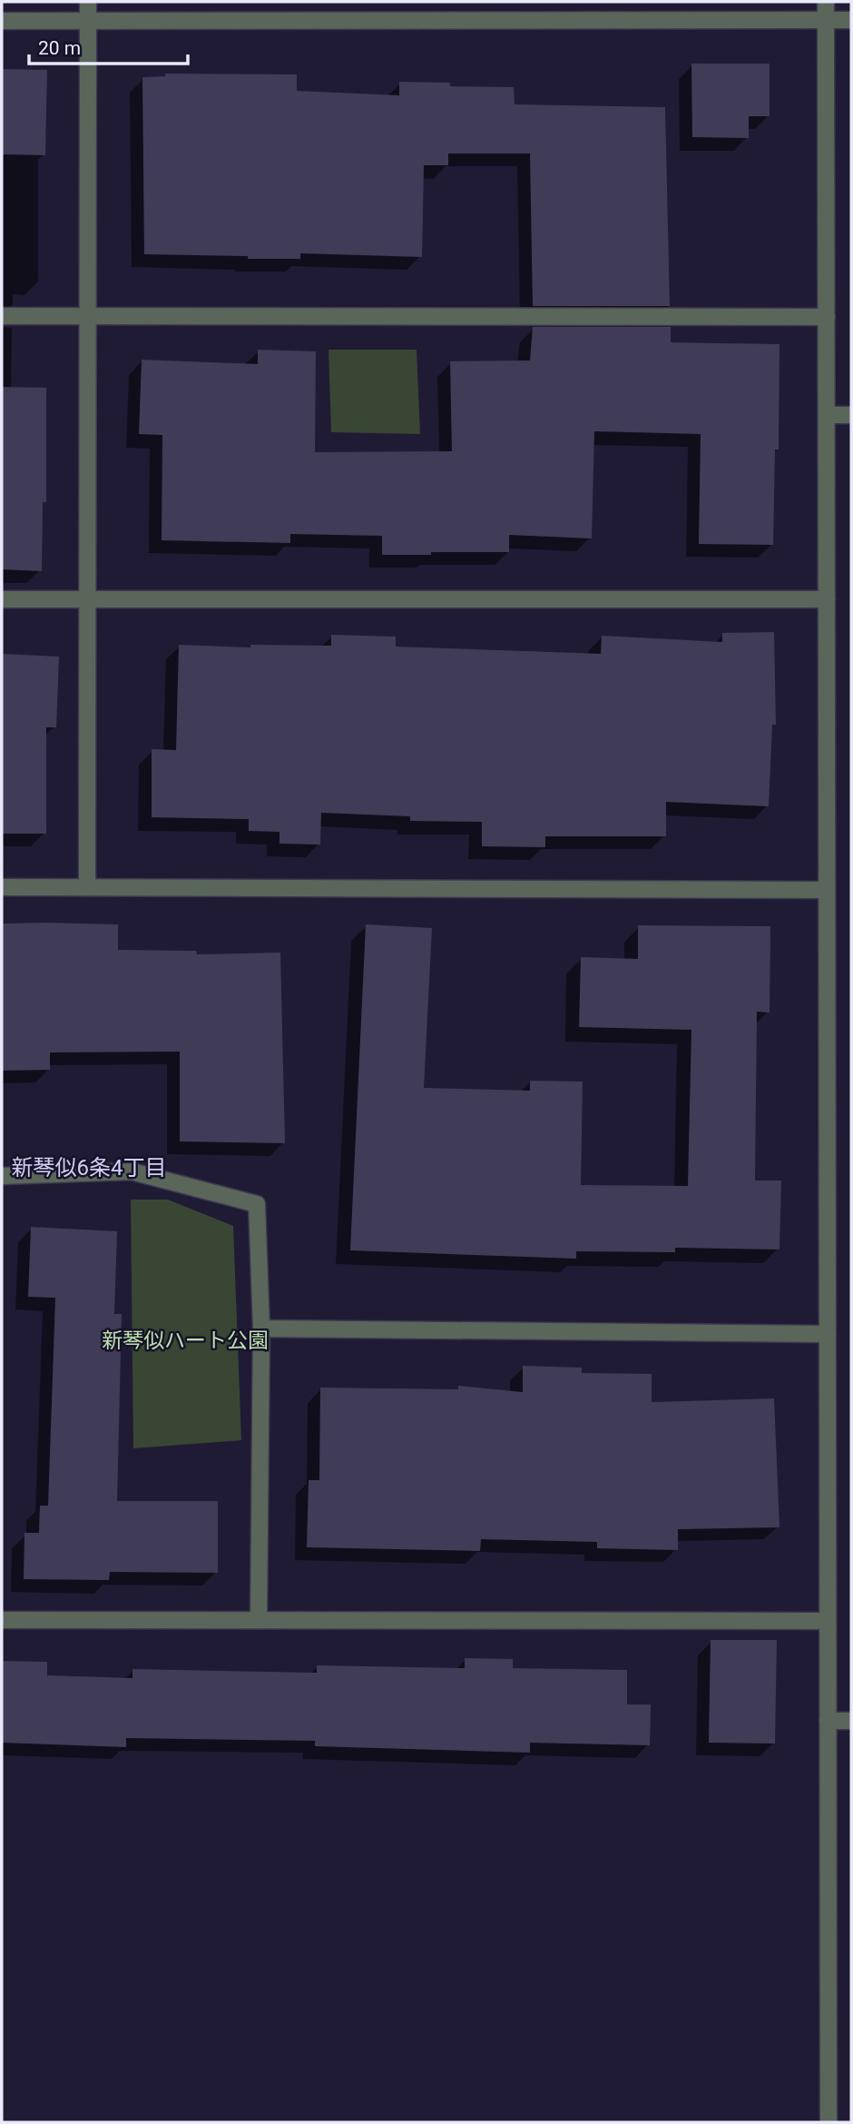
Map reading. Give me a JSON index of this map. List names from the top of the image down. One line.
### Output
{"districts":["新琴似6条4丁目"],"parks":["新琴似ハート公園"],"scale_bar":"20 m"}
